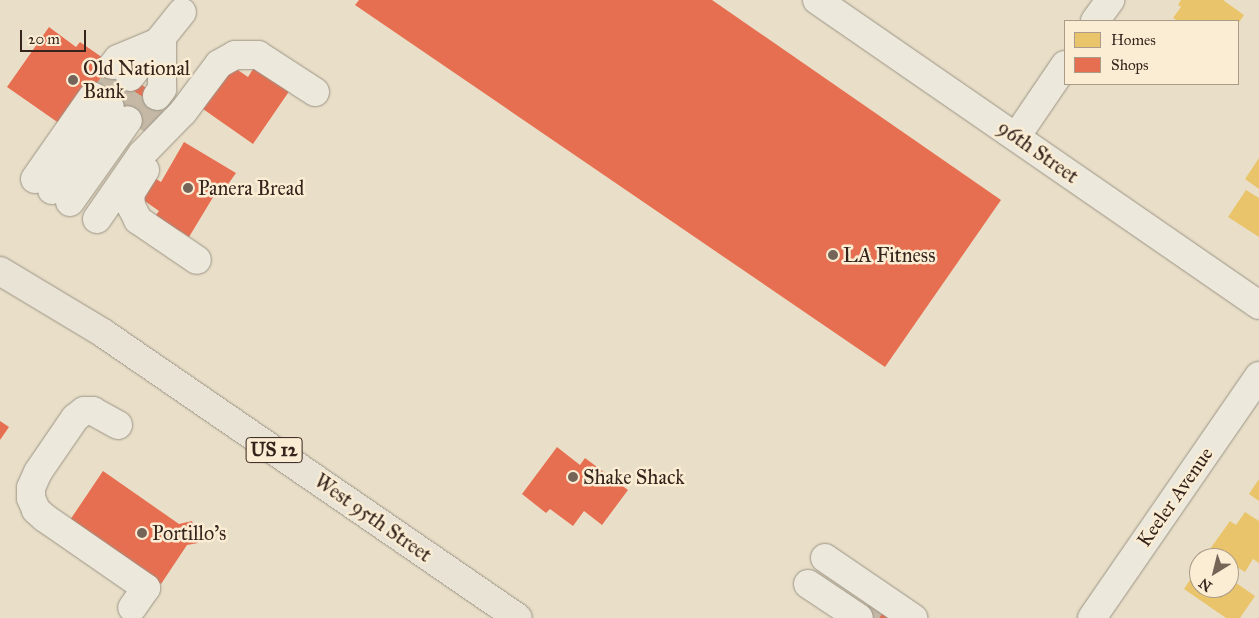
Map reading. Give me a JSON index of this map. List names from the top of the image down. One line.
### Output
{"streets":{"main road":["US 12","West 95th Street"],"street":["96th Street","Keeler Avenue"]},"places":["Old National Bank","Panera Bread","LA Fitness","Shake Shack","Portillo's"],"legend":["Homes","Shops"],"scale_bar":"20 m","north":"bottom left"}
